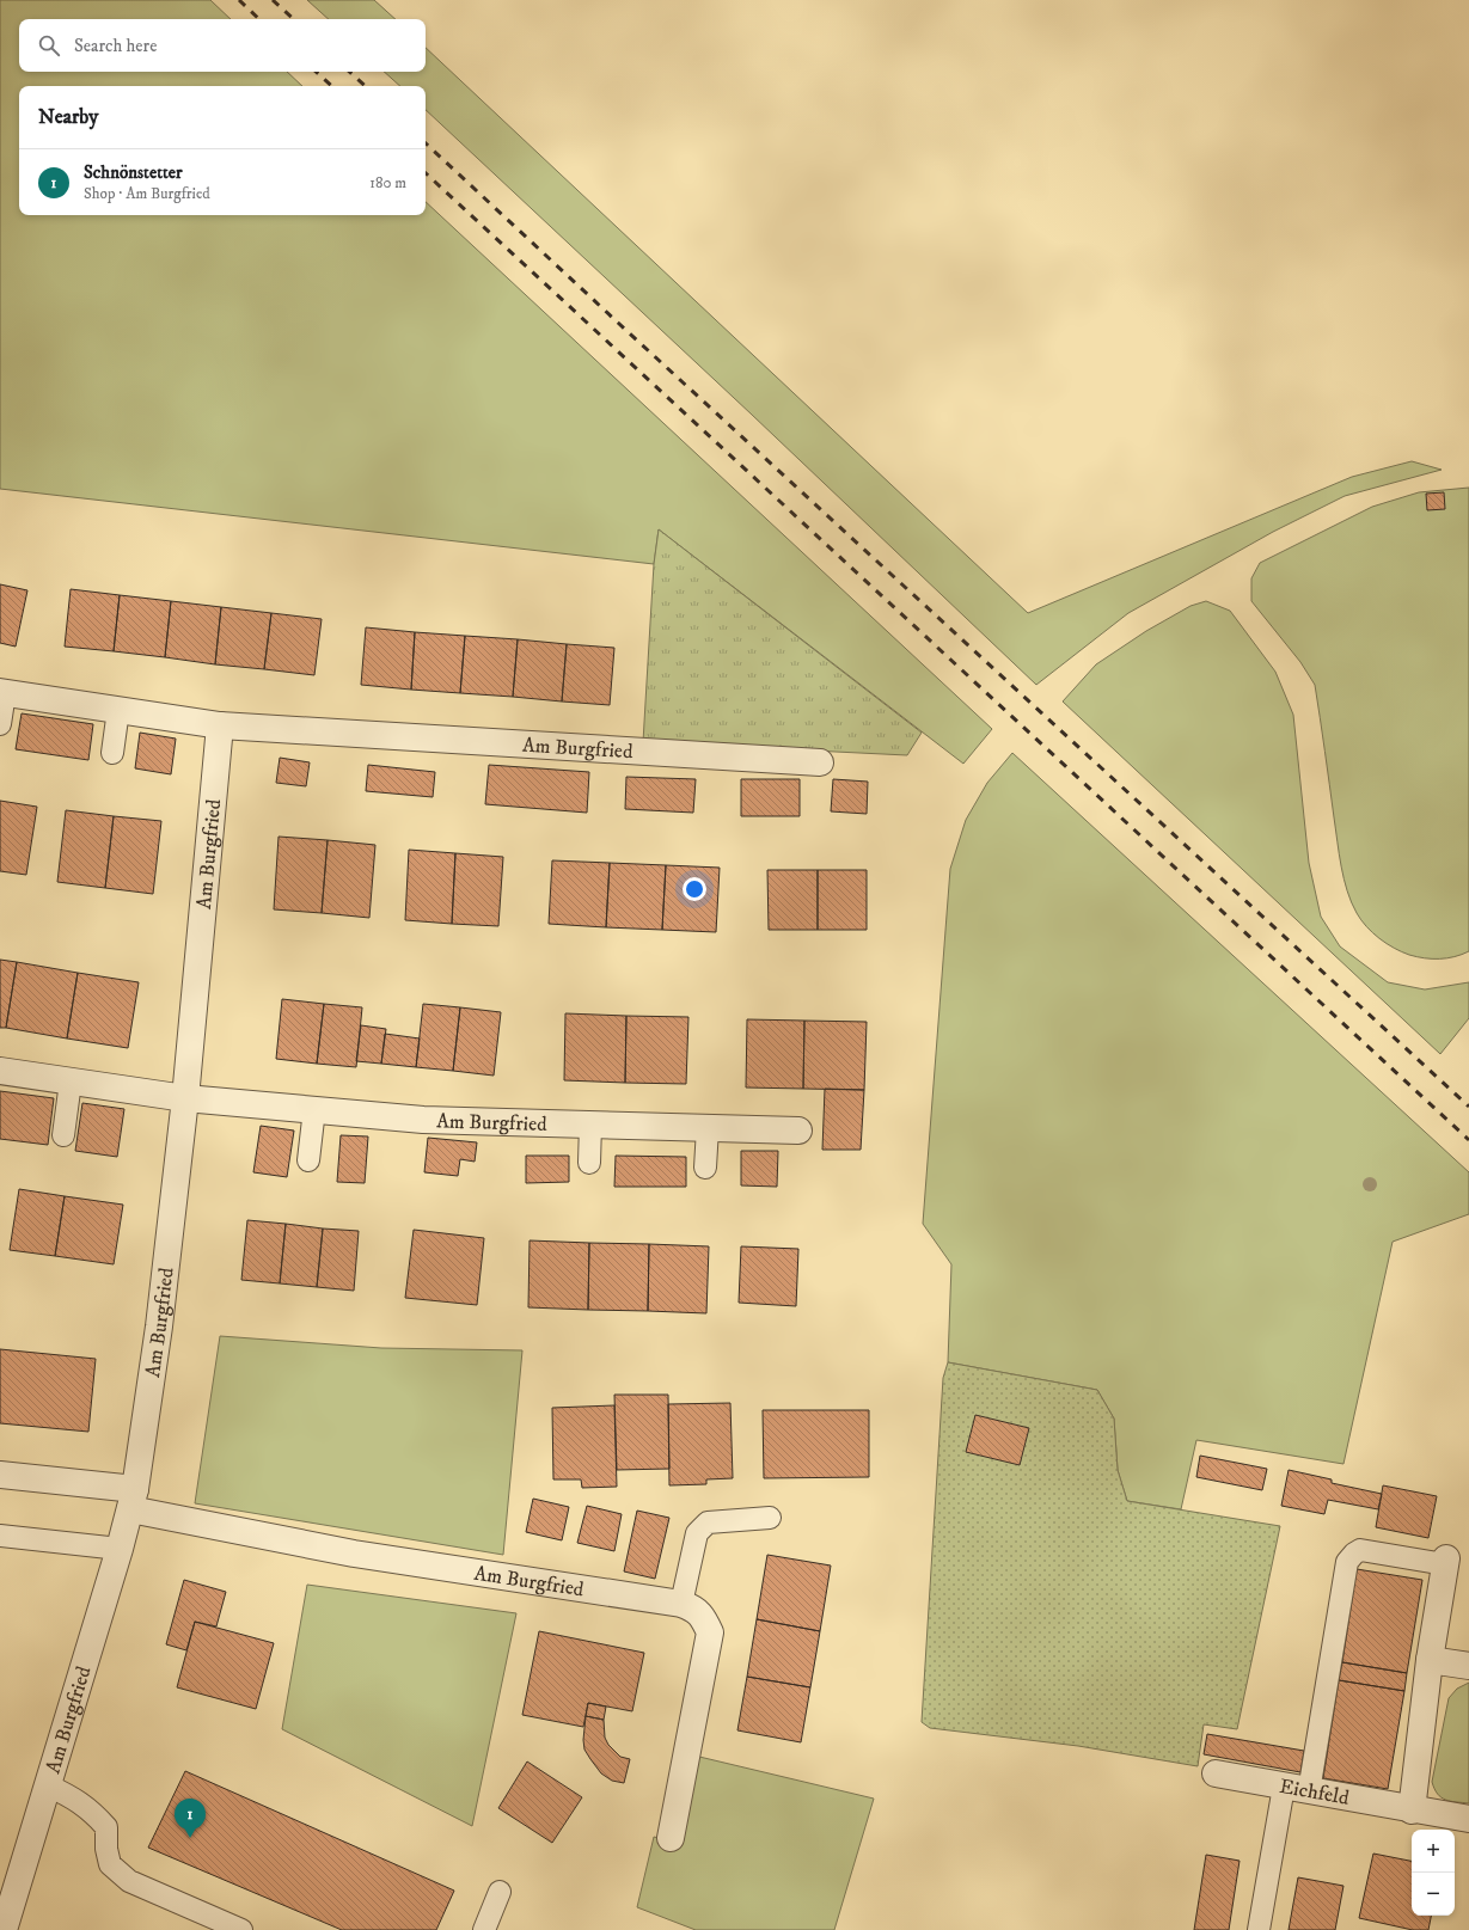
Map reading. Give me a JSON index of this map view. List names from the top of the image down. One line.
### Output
{"streets":{"street":["Am Burgfried","Eichfeld"]},"page":{"search":"Search here","heading":"Nearby","list":[{"mark":"1","name":"Schnönstetter","note":"Shop · Am Burgfried","value":"180 m"}],"pins":"1","map_buttons":["+","−"]}}
